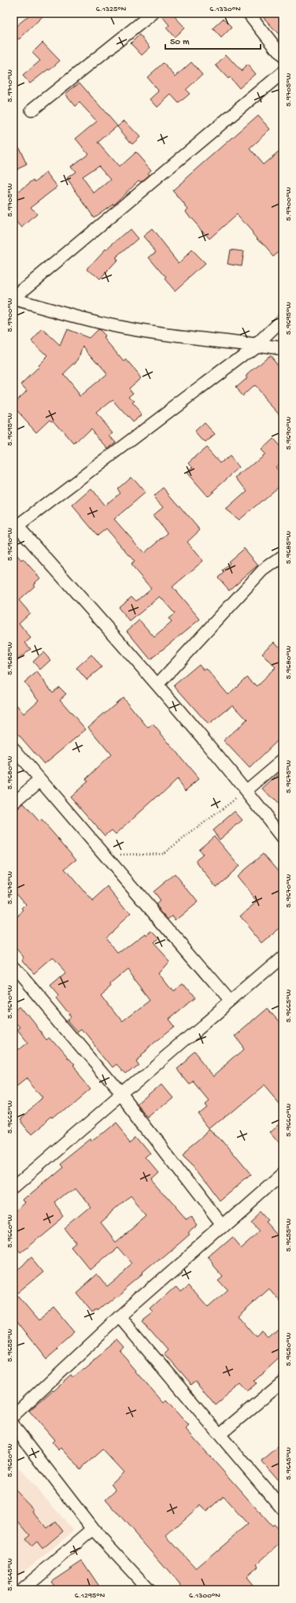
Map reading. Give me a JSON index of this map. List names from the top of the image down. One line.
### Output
{"scale_bar":"50 m","coordinates":["6.1325°N","6.1330°N","5.9710°W","5.9705°W","5.9700°W","5.9695°W","5.9690°W","5.9685°W","5.9680°W","5.9675°W","5.9670°W","5.9665°W","5.9660°W","5.9655°W","5.9650°W","5.9645°W","6.1295°N","6.1300°N"]}
